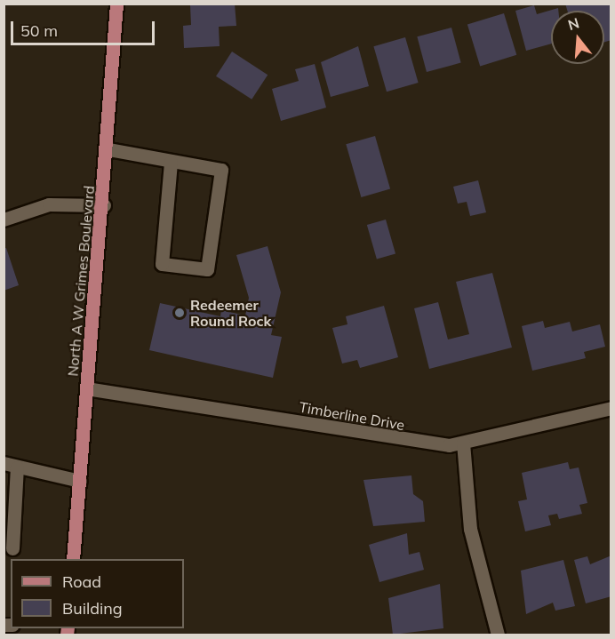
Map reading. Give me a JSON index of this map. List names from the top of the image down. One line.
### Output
{"streets":{"main road":["North A W Grimes Boulevard"],"street":["Timberline Drive"]},"crossings":[["North A W Grimes Boulevard","Timberline Drive"]],"places":["Redeemer Round Rock"],"legend":["Road","Building"],"scale_bar":"50 m","north":"top"}
